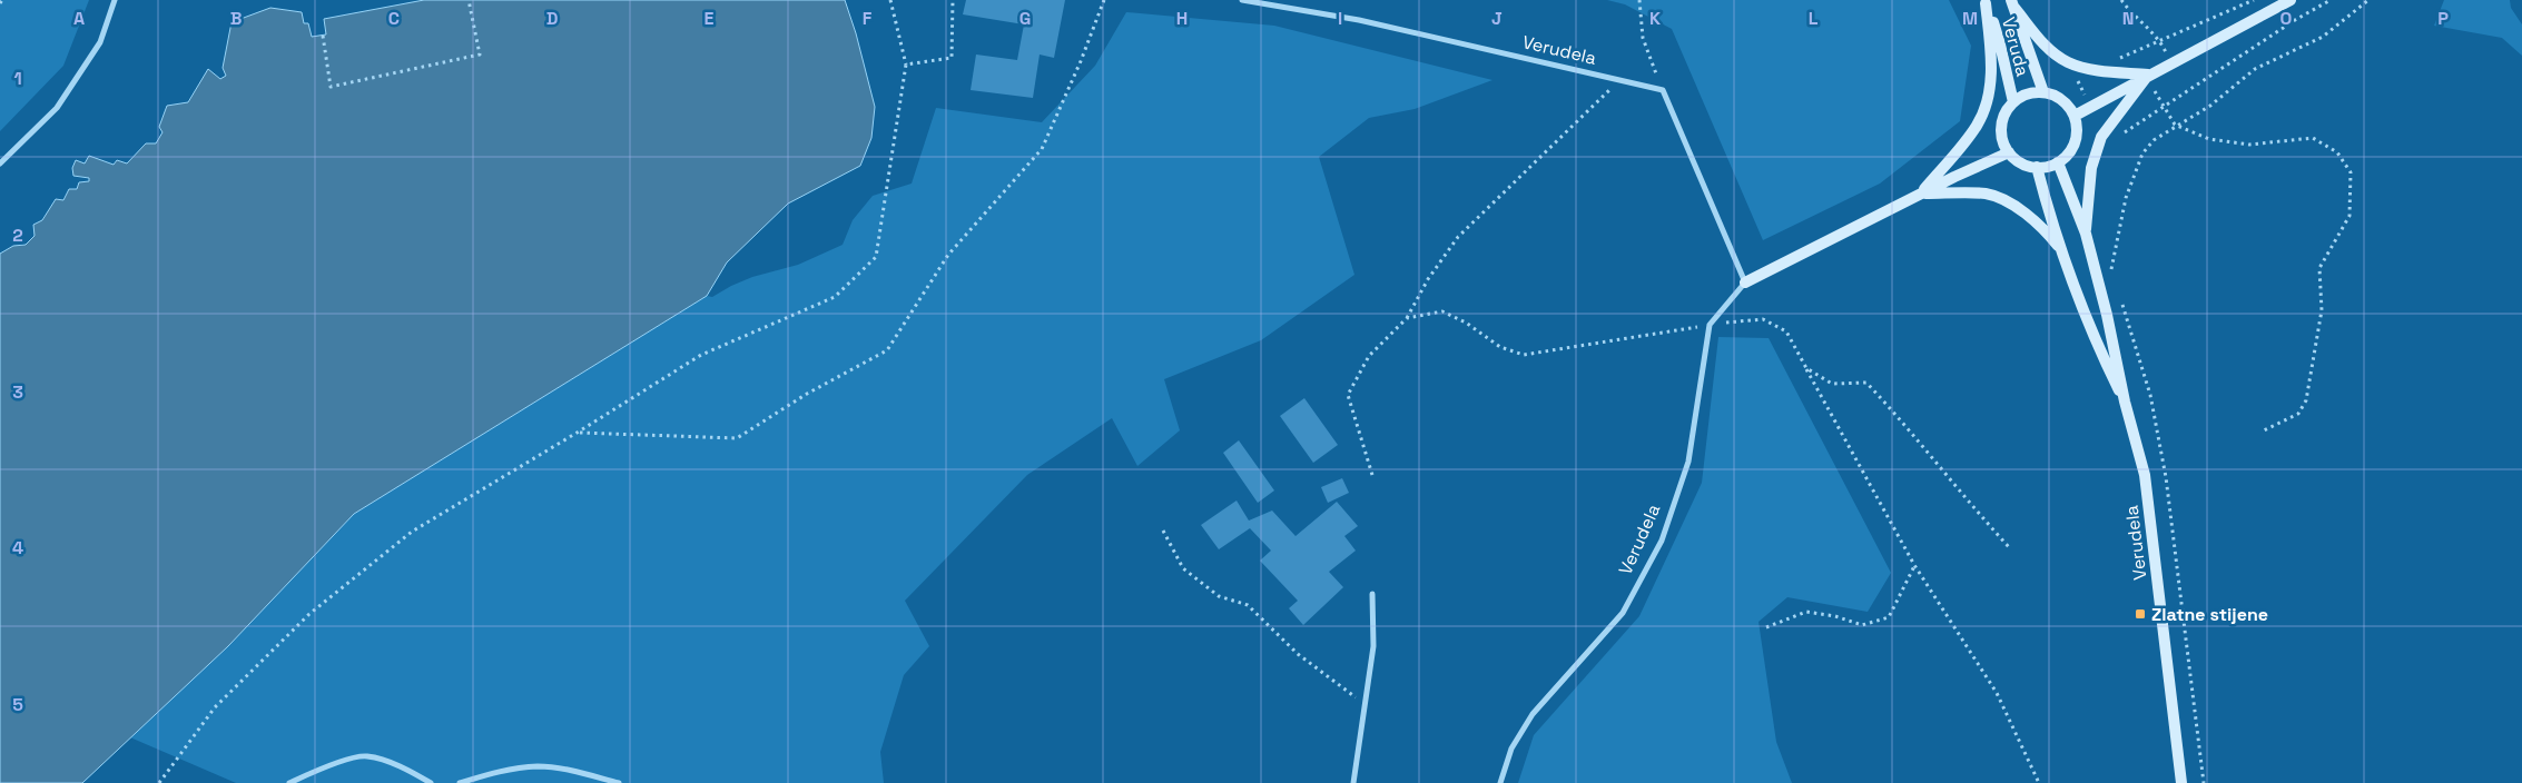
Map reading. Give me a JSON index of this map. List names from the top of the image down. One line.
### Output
{"streets":{"main road":["Veruda","Verudela"]},"crossings":[["Veruda","Verudela"]],"places":{"transit":["Zlatne stijene"]},"grid":{"columns":["A","B","C","D","E","F","G","H","I","J","K","L","M","N","O","P"],"rows":["1","2","3","4","5"]}}
